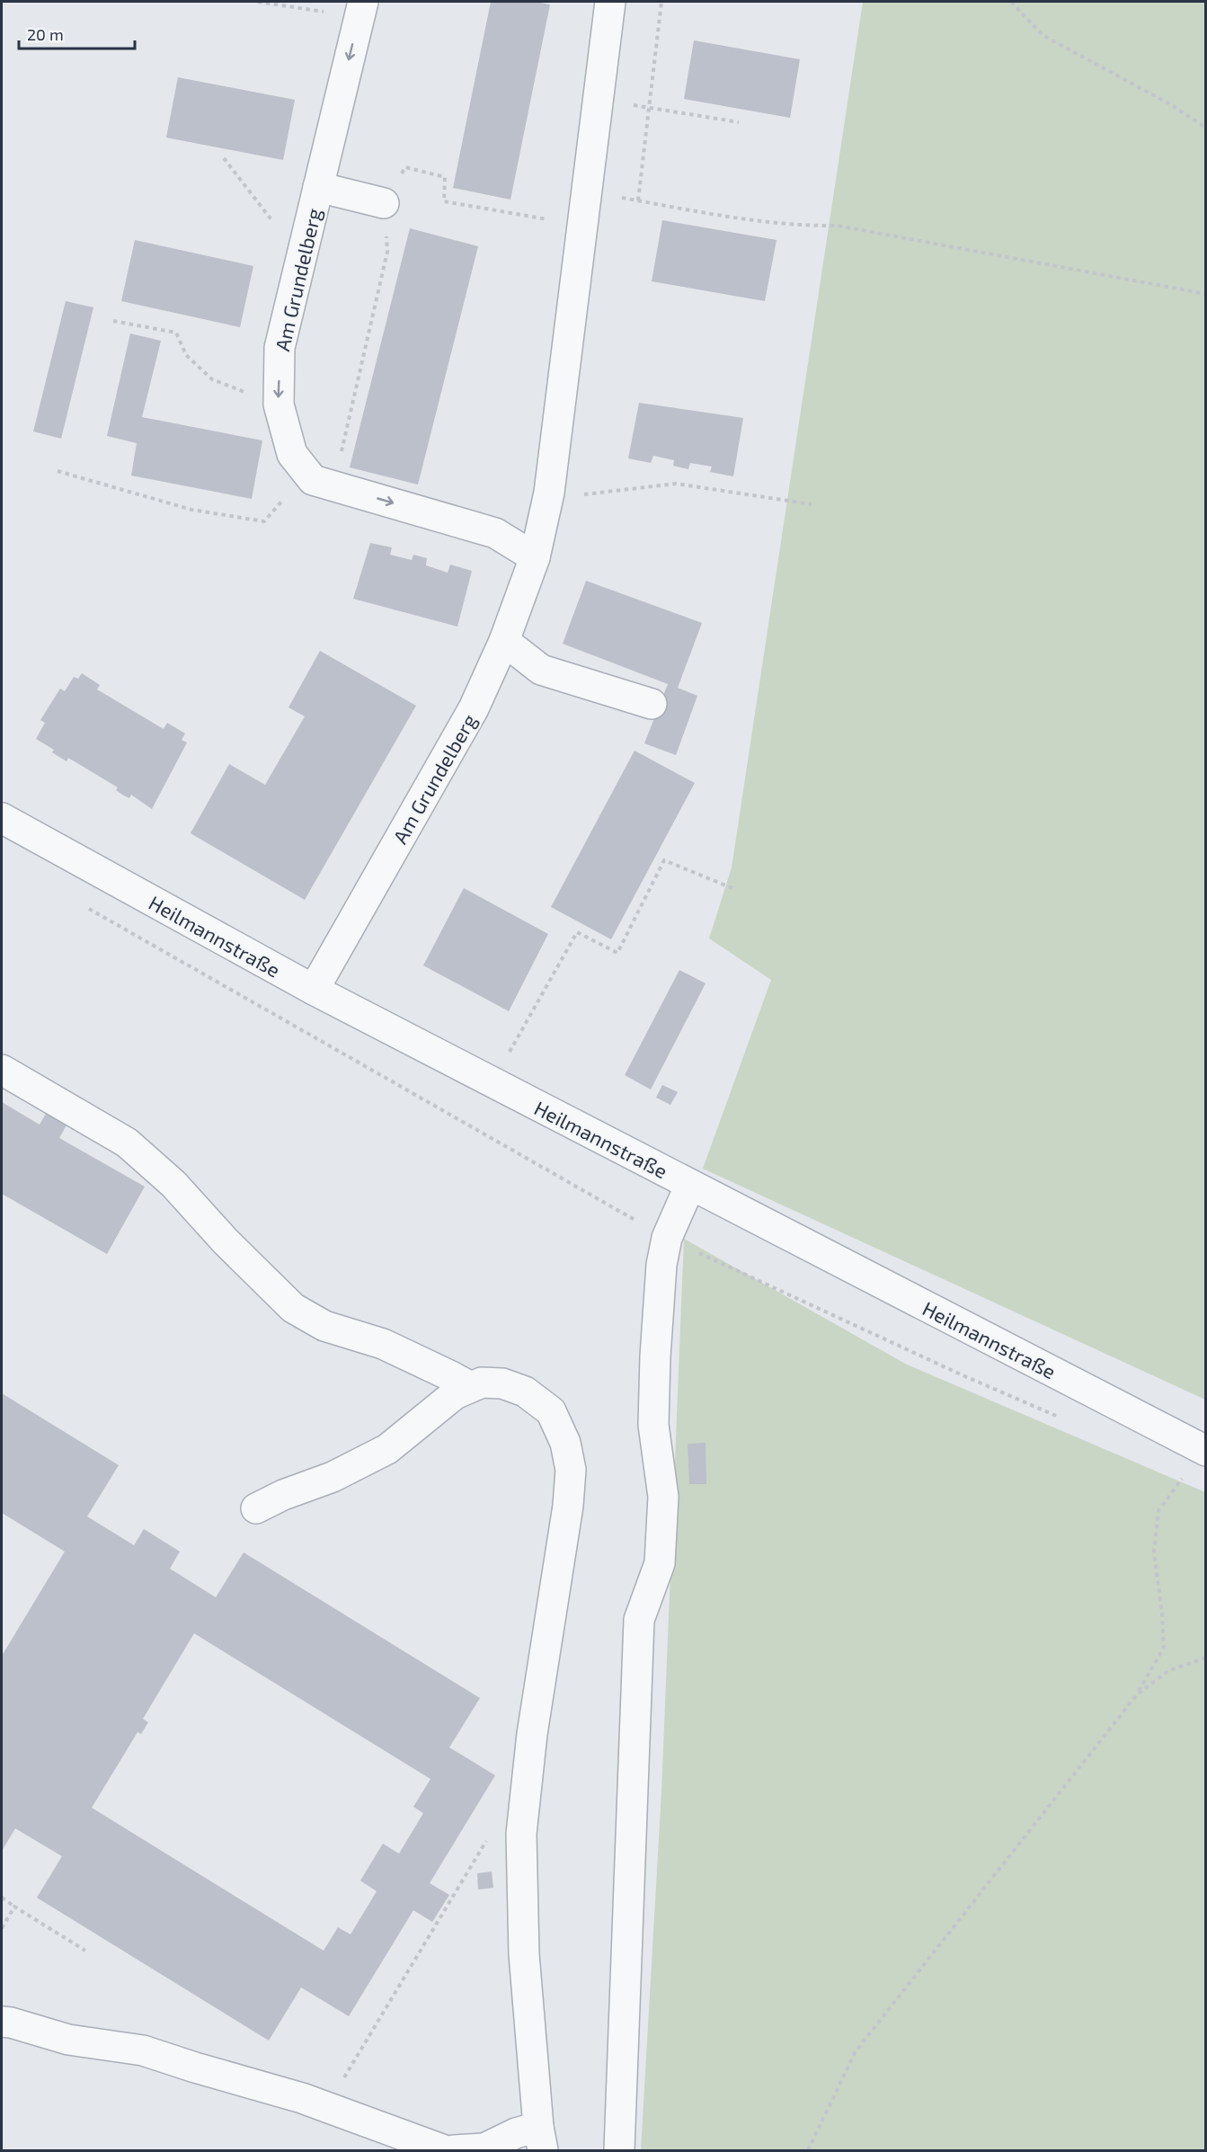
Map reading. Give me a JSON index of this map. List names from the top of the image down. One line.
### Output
{"streets":{"street":["Am Grundelberg","Heilmannstraße"]},"crossings":[["Am Grundelberg","Heilmannstraße"]],"scale_bar":"20 m"}
